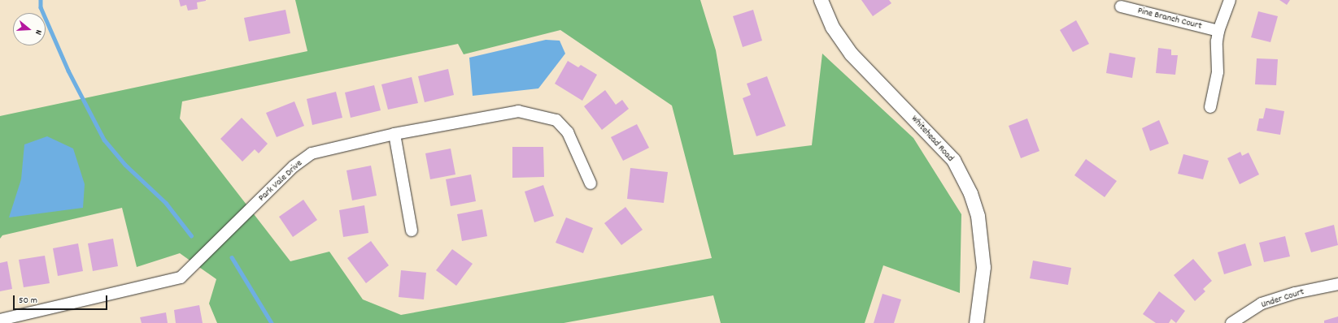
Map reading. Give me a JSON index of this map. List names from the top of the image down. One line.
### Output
{"streets":{"street":["Pine Branch Court","Whitehead Road","Park Vale Drive","Under Court"]},"scale_bar":"50 m","north":"right"}
